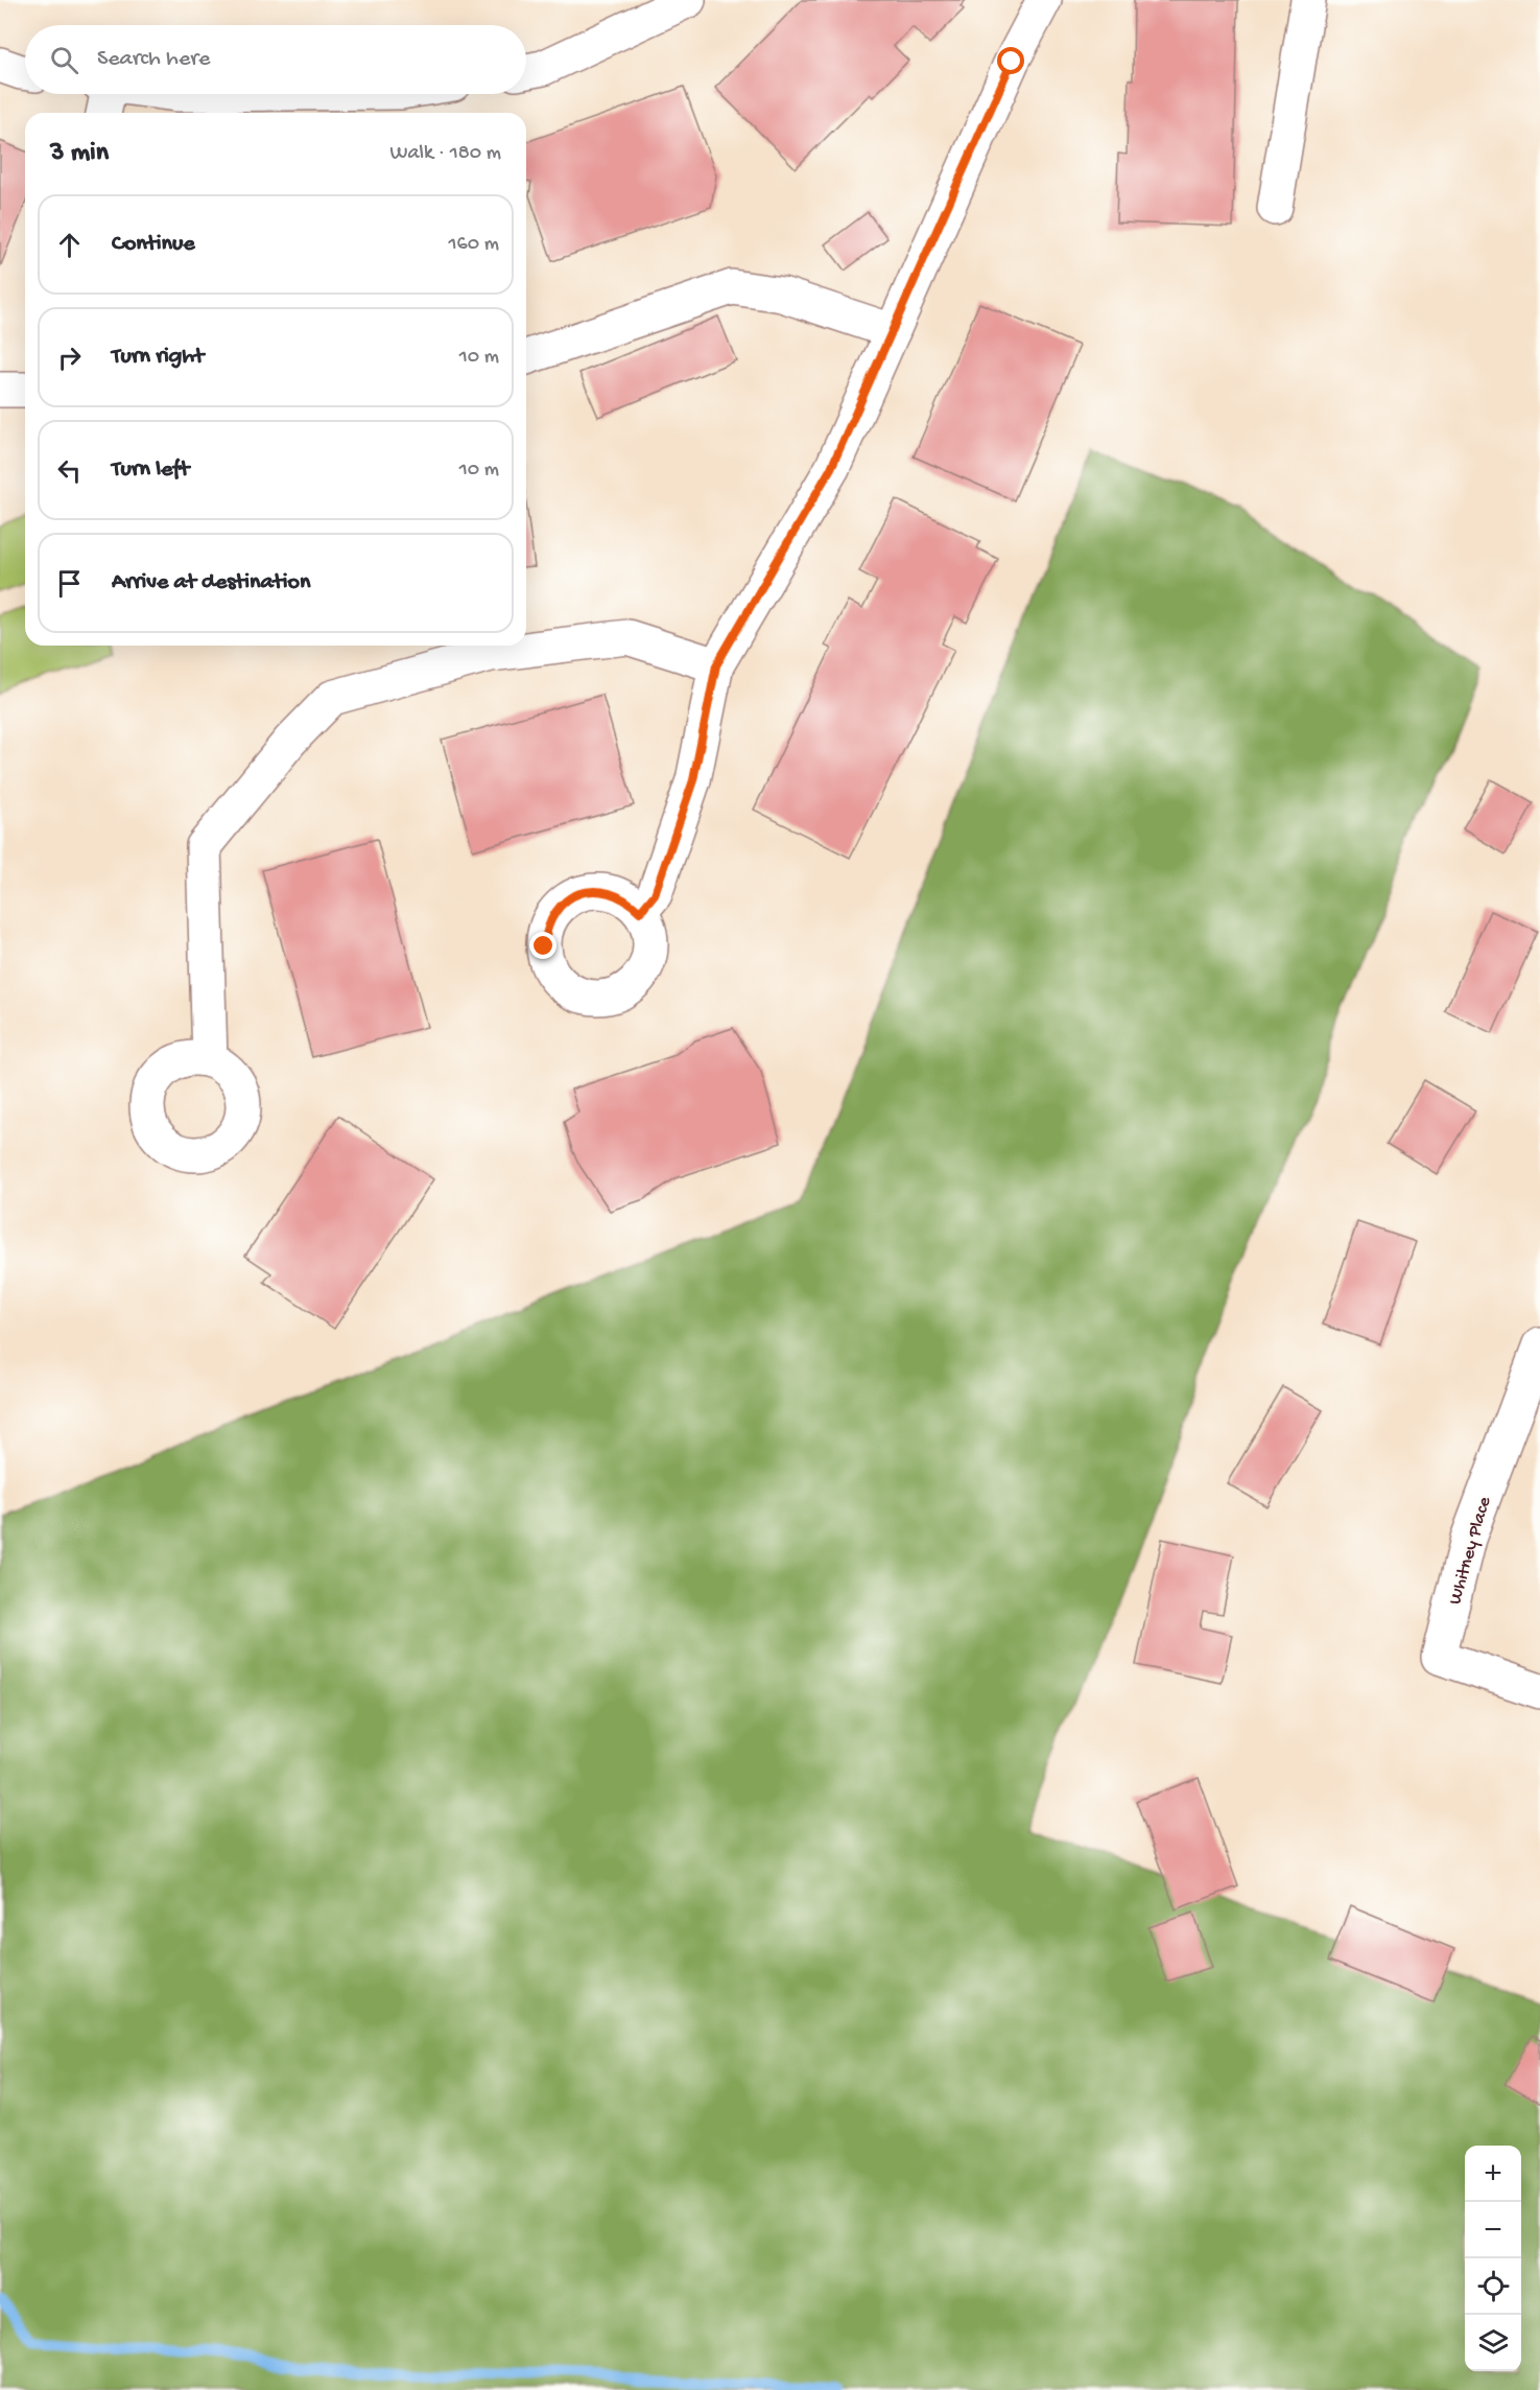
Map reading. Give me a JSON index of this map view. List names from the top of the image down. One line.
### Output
{"streets":{"street":["Whitney Place"]},"page":{"search":"Search here","heading":["3 min","Walk · 180 m"],"list":[["Continue","160 m"],["Turn right","10 m"],["Turn left","10 m"],"Arrive at destination"],"map_buttons":["+","−"]}}
